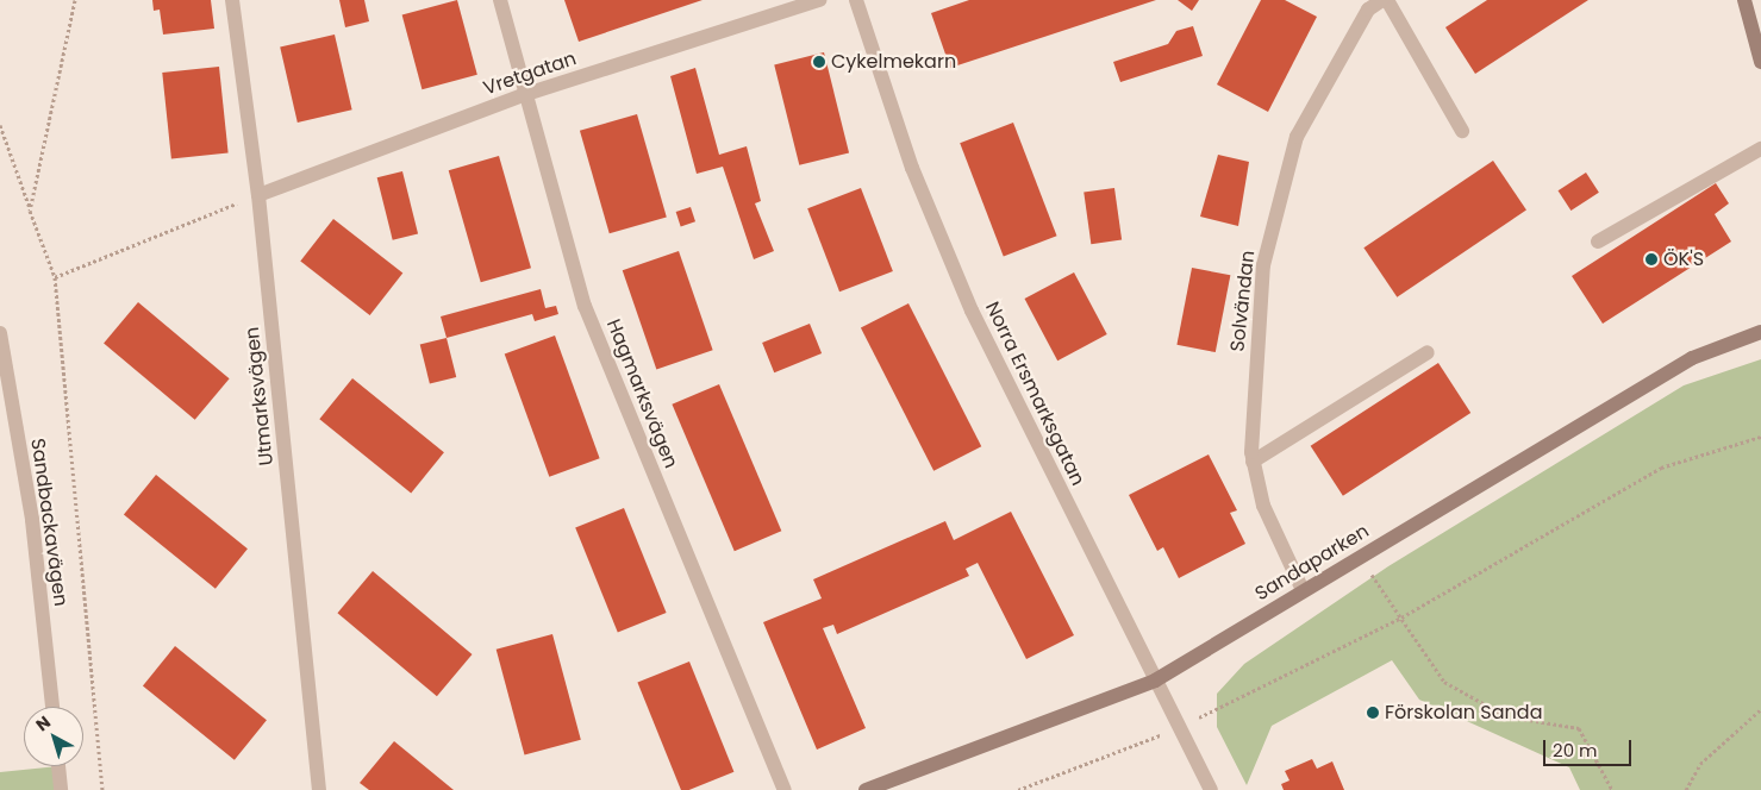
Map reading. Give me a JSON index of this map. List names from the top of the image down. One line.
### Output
{"streets":{"street":["Vretgatan","Solvändan","Hagmarksvägen","Norra Ersmarksgatan","Utmarksvägen","Sandbackavägen","Sandaparken"]},"crossings":[["Vretgatan","Hagmarksvägen"],["Vretgatan","Utmarksvägen"],["Solvändan","Sandaparken"],["Norra Ersmarksgatan","Sandaparken"]],"places":["Cykelmekarn","ÖK'S","Förskolan Sanda"],"scale_bar":"20 m","north":"top left"}
